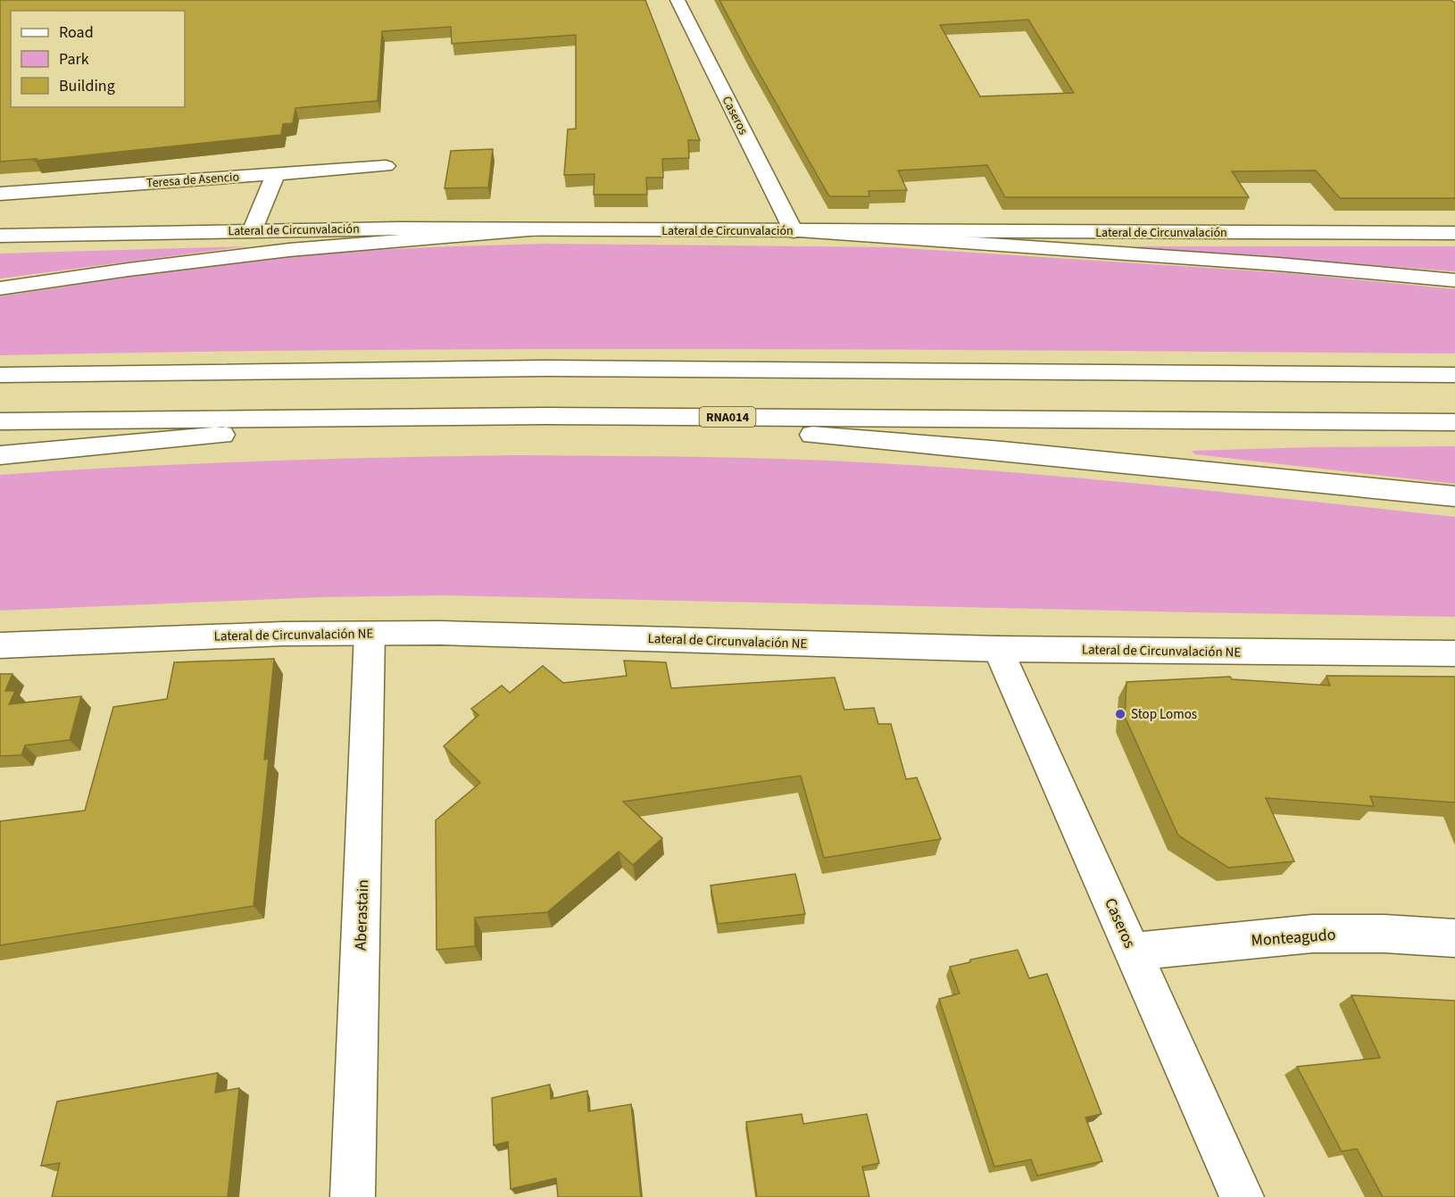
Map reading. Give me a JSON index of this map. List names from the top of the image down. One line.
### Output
{"streets":{"main road":["Caseros","Teresa de Asencio","Lateral de Circunvalación","RNA014","Lateral de Circunvalación NE","Aberastain","Monteagudo"]},"crossings":[["Caseros","Lateral de Circunvalación"],["Caseros","Lateral de Circunvalación NE"],["Caseros","Monteagudo"],["Lateral de Circunvalación NE","Aberastain"]],"places":["Stop Lomos"],"legend":["Road","Park","Building"]}
